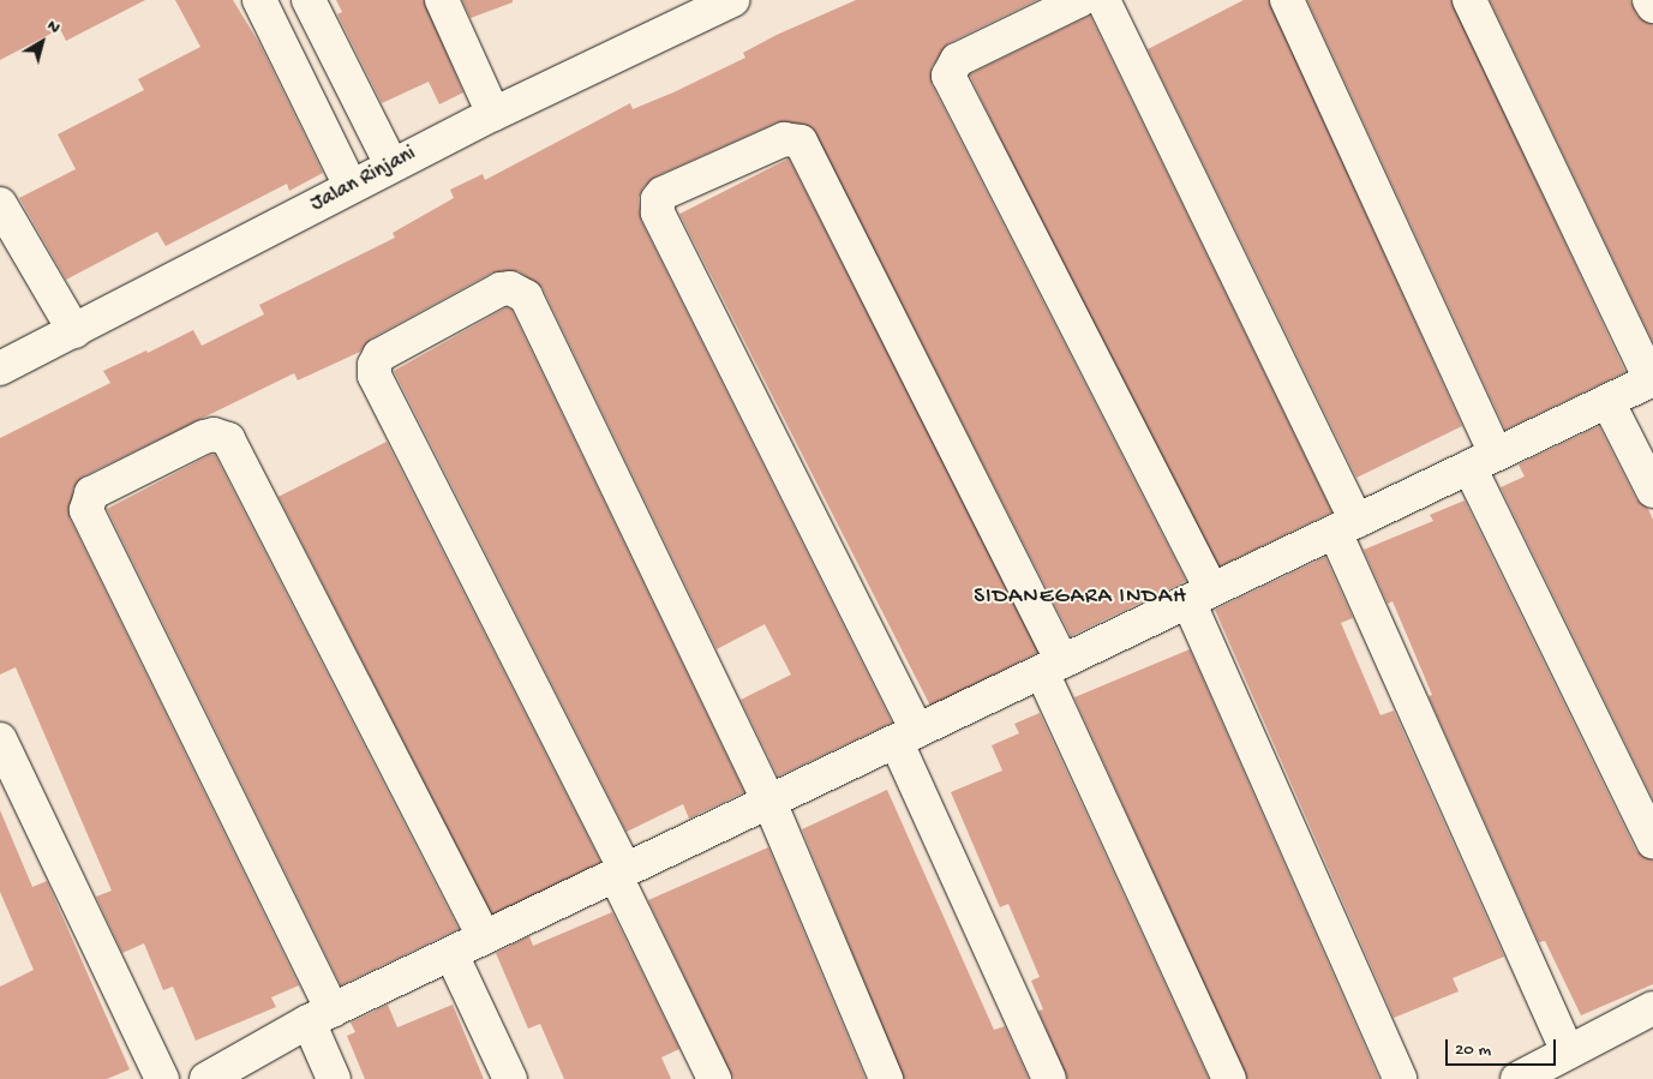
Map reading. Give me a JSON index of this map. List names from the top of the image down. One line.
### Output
{"streets":{"street":["Jalan Rinjani"]},"districts":["SIDANEGARA INDAH"],"scale_bar":"20 m","north":"top right"}
